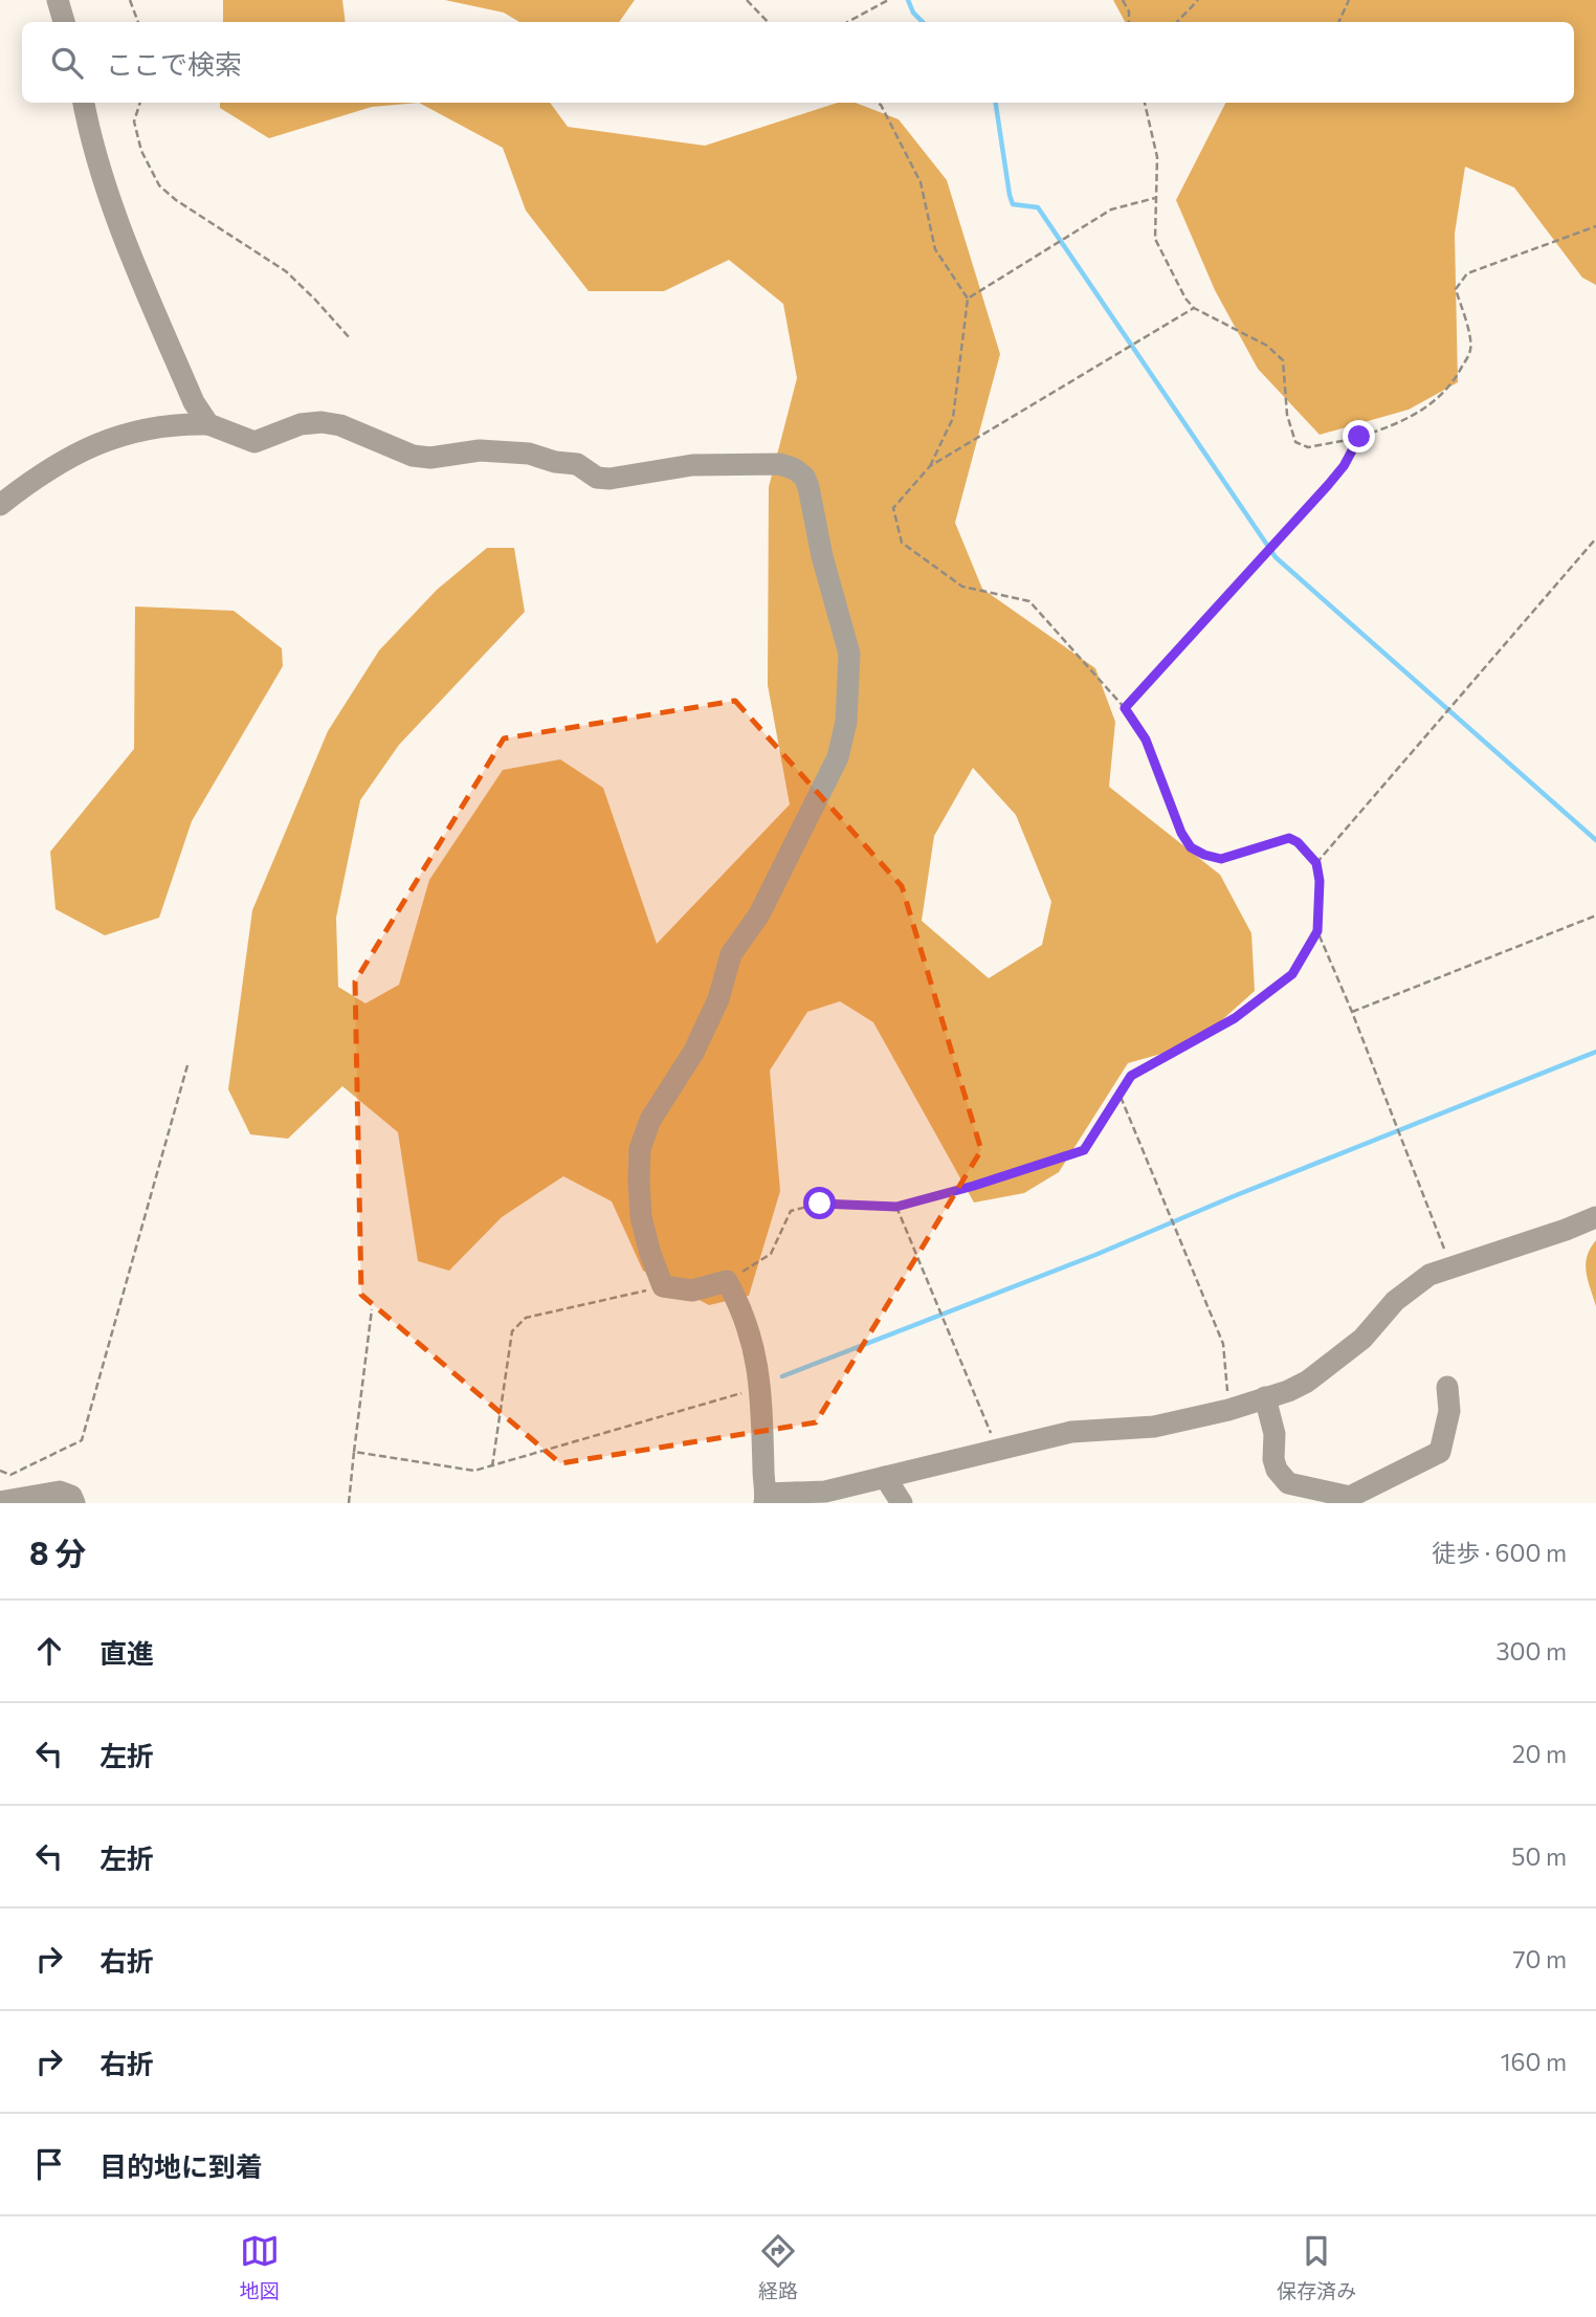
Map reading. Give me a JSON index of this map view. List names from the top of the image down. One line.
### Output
{"page":{"search":"ここで検索","heading":["8 分","徒歩 · 600 m"],"list":[["直進","300 m"],["左折","20 m"],["左折","50 m"],["右折","70 m"],["右折","160 m"],"目的地に到着"],"nav":["地図","経路","保存済み"]}}
